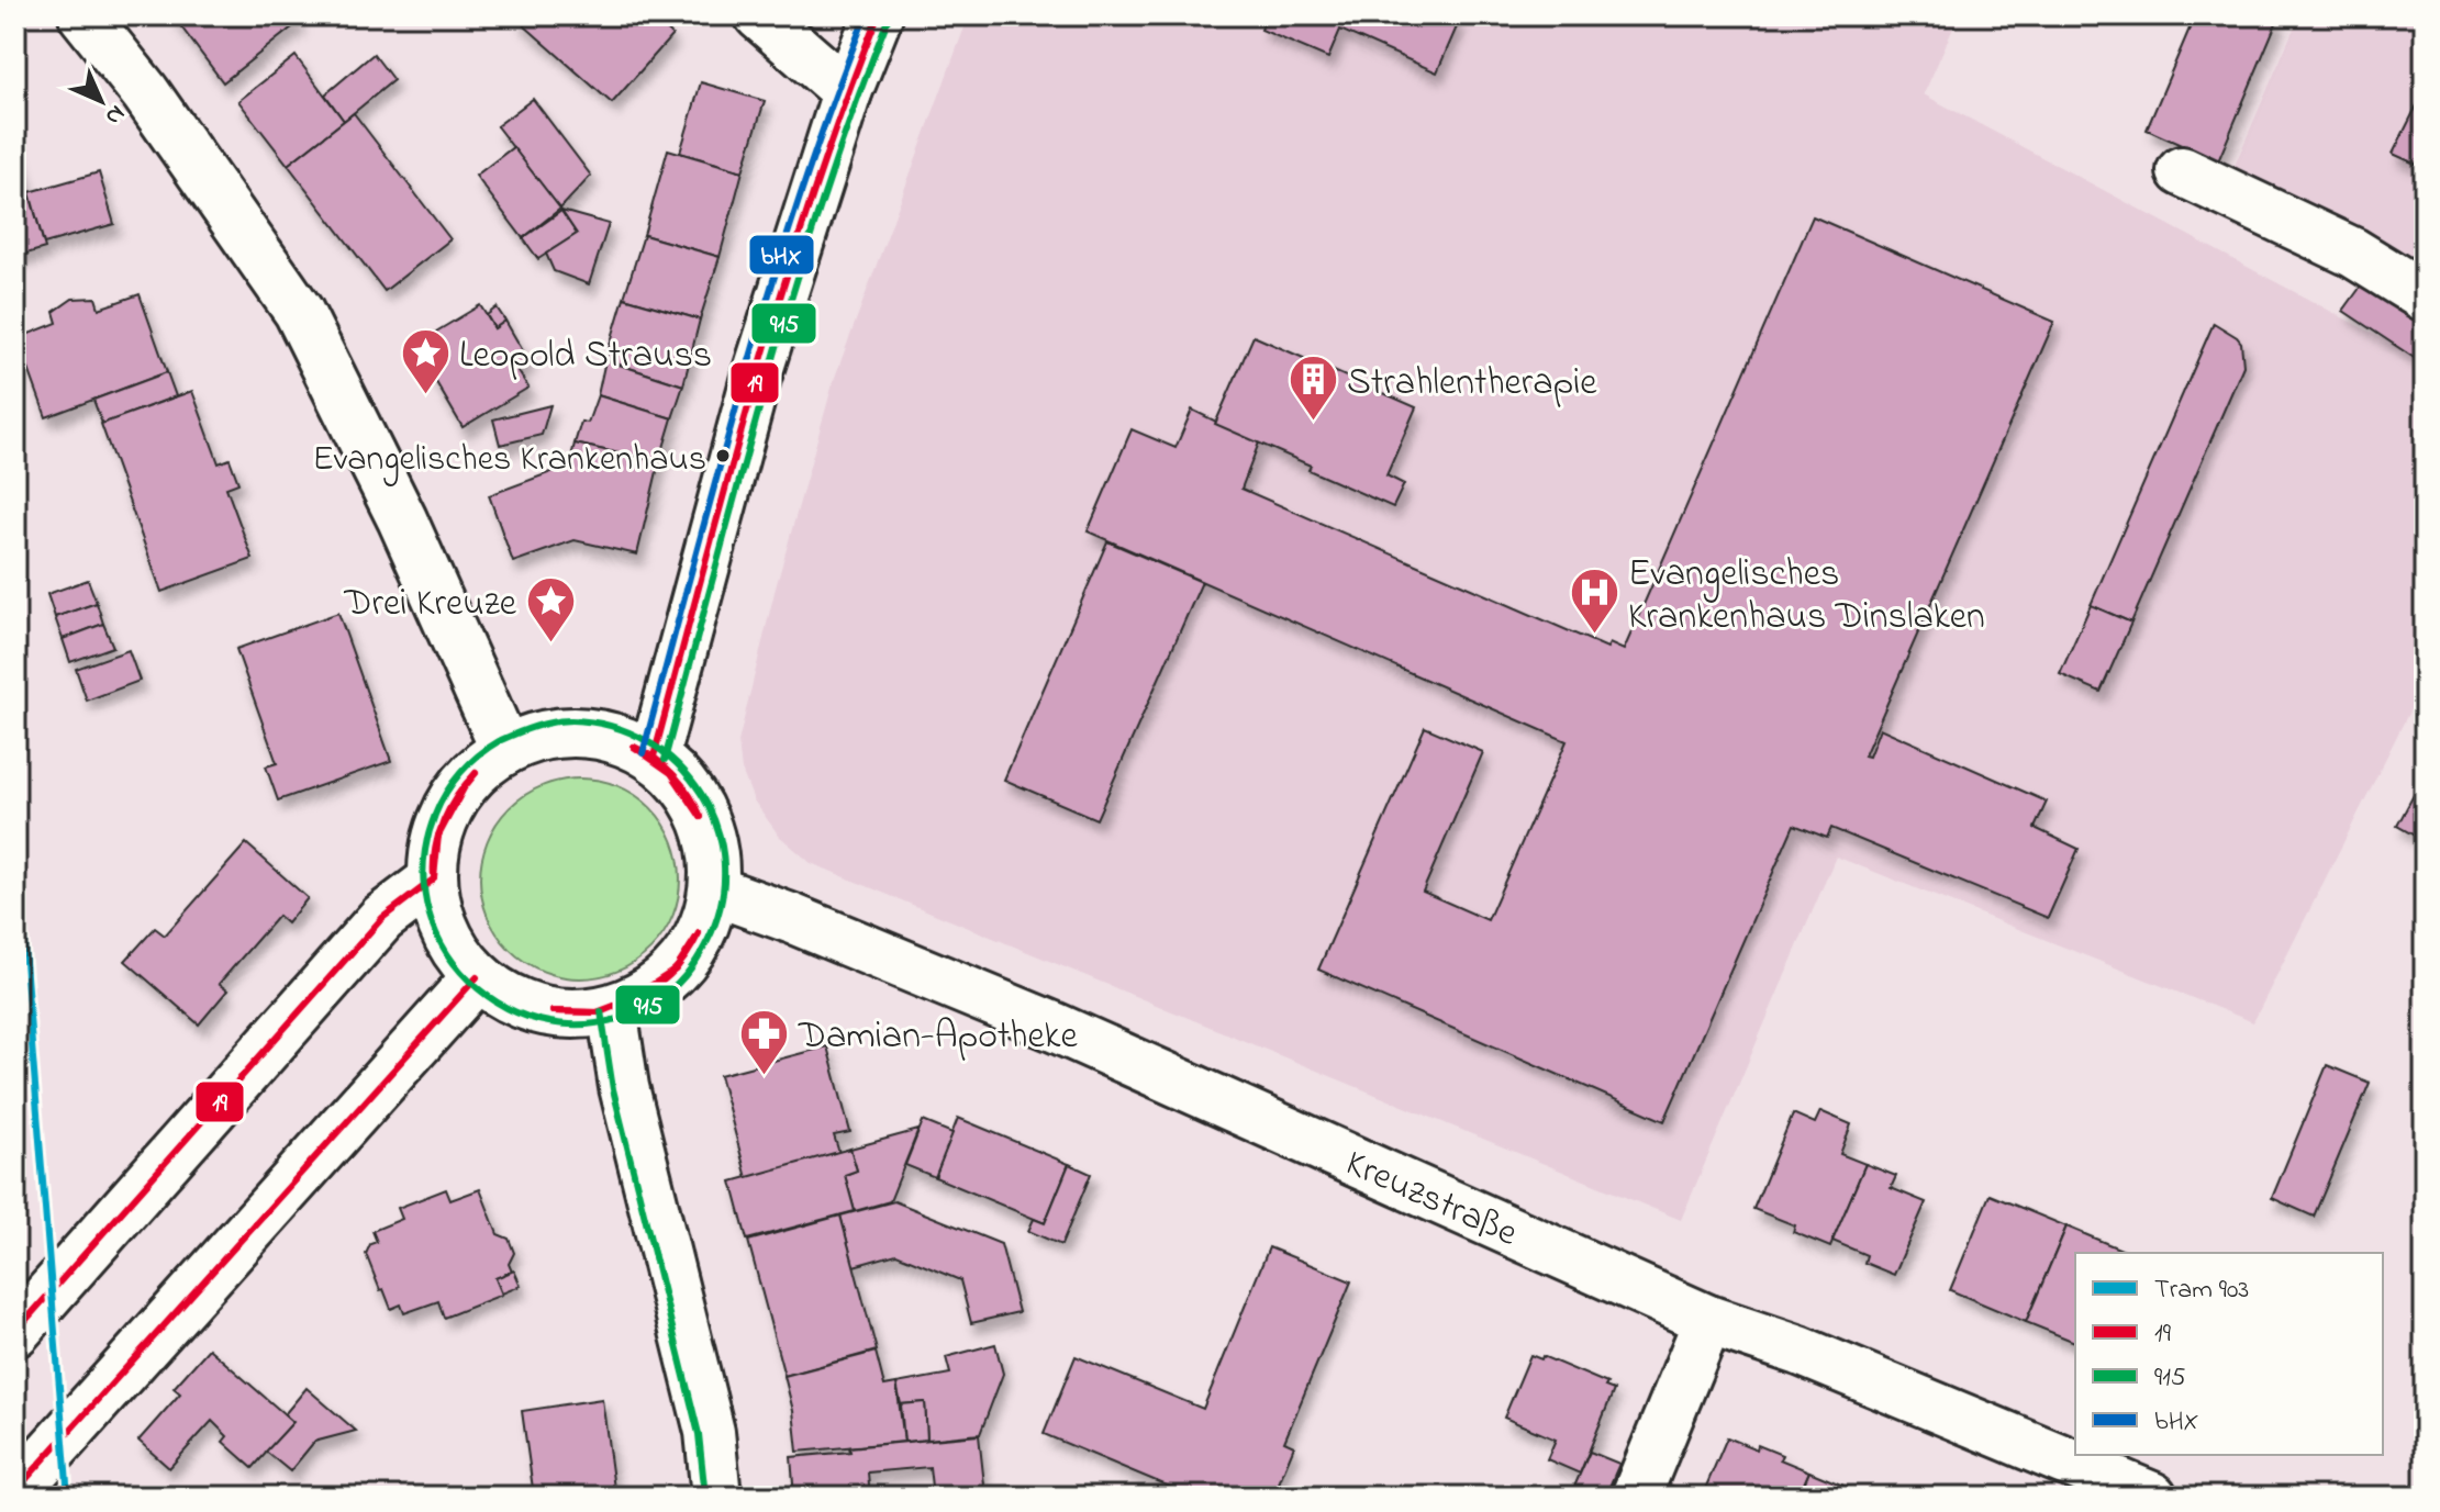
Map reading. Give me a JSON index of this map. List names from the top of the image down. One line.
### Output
{"streets":{"street":["Kreuzstraße"]},"places":{"place":["Leopold Strauss","Drei Kreuze"],"building":["Strahlentherapie"],"other":["Evangelisches Krankenhaus"],"hospital":["Evangelisches Krankenhaus Dinslaken"],"pharmacy":["Damian-Apotheke"]},"lines":["transit line 19","transit line bHX","transit line 915","tram line 903"],"legend":["Tram 903","19","915","bHX"],"north":"bottom right"}
